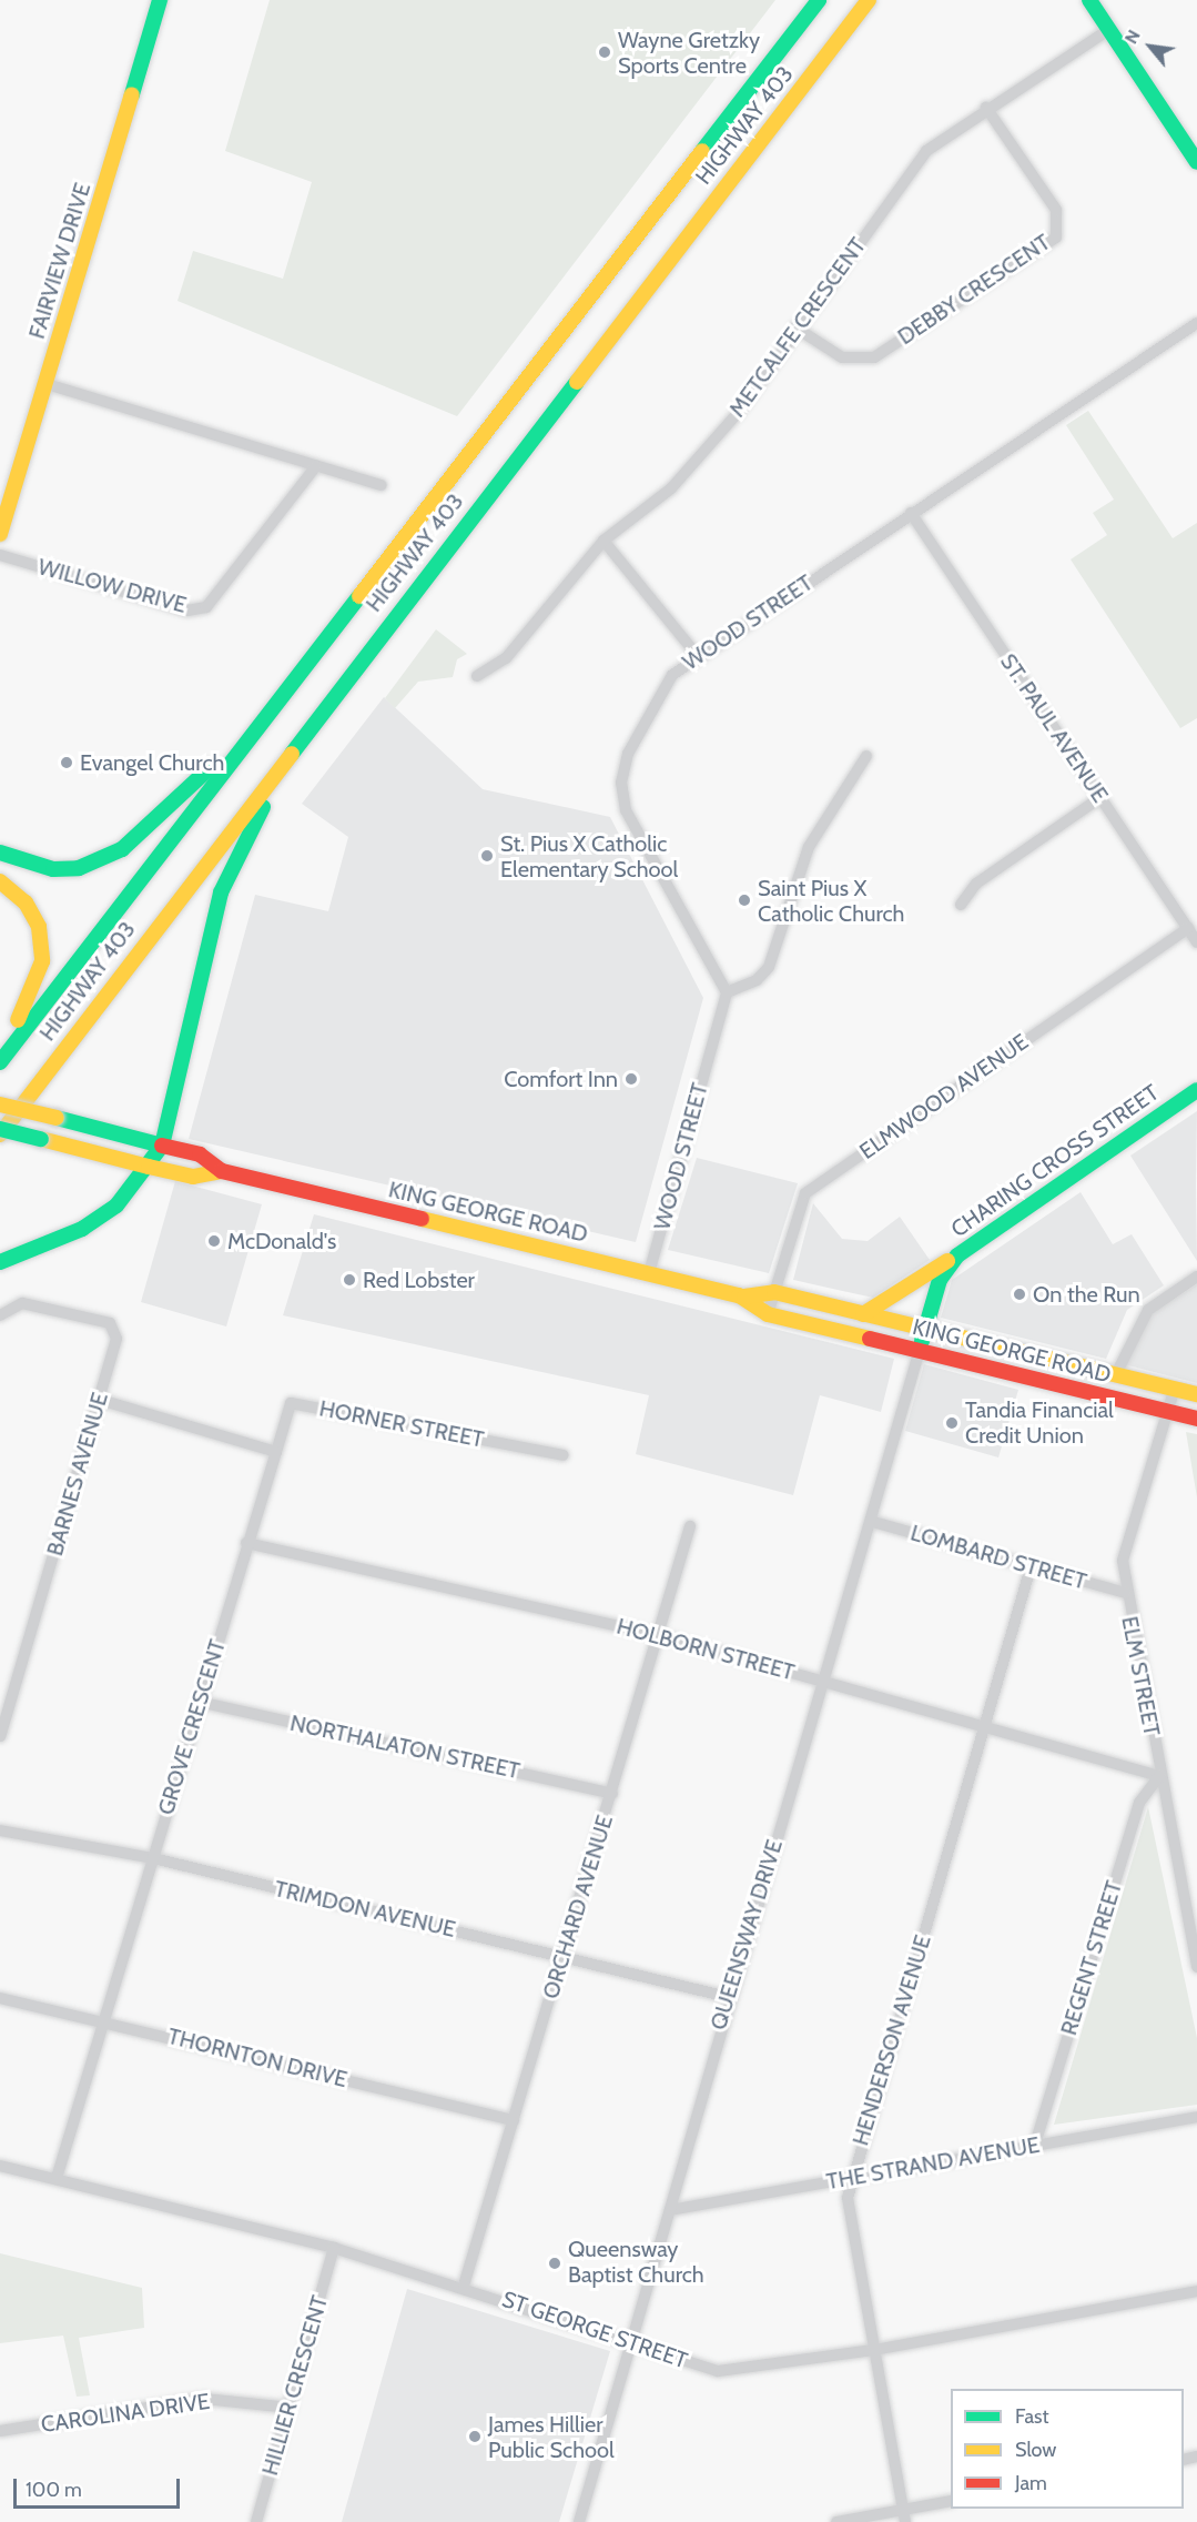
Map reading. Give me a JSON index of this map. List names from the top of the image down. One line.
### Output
{"streets":{"main road":["HIGHWAY 403","FAIRVIEW DRIVE","CHARING CROSS STREET","KING GEORGE ROAD"],"street":["DEBBY CRESCENT","METCALFE CRESCENT","WILLOW DRIVE","WOOD STREET","ST. PAUL AVENUE","ELMWOOD AVENUE","HORNER STREET","BARNES AVENUE","LOMBARD STREET","HOLBORN STREET","ELM STREET","GROVE CRESCENT","NORTHALATON STREET","ORCHARD AVENUE","TRIMDON AVENUE","QUEENSWAY DRIVE","REGENT STREET","HENDERSON AVENUE","THORNTON DRIVE","THE STRAND AVENUE","ST GEORGE STREET","HILLIER CRESCENT","CAROLINA DRIVE"]},"crossings":[["DEBBY CRESCENT","METCALFE CRESCENT"],["WOOD STREET","ST. PAUL AVENUE"],["WOOD STREET","KING GEORGE ROAD"],["ST. PAUL AVENUE","ELMWOOD AVENUE"],["ELMWOOD AVENUE","KING GEORGE ROAD"],["CHARING CROSS STREET","KING GEORGE ROAD"],["CHARING CROSS STREET","QUEENSWAY DRIVE"],["KING GEORGE ROAD","ELM STREET"],["KING GEORGE ROAD","QUEENSWAY DRIVE"],["HORNER STREET","GROVE CRESCENT"],["LOMBARD STREET","ELM STREET"],["LOMBARD STREET","QUEENSWAY DRIVE"],["LOMBARD STREET","HENDERSON AVENUE"],["HOLBORN STREET","ELM STREET"],["HOLBORN STREET","GROVE CRESCENT"],["HOLBORN STREET","ORCHARD AVENUE"],["HOLBORN STREET","QUEENSWAY DRIVE"],["HOLBORN STREET","REGENT STREET"],["HOLBORN STREET","HENDERSON AVENUE"],["ELM STREET","REGENT STREET"],["GROVE CRESCENT","NORTHALATON STREET"],["GROVE CRESCENT","TRIMDON AVENUE"],["GROVE CRESCENT","THORNTON DRIVE"],["GROVE CRESCENT","ST GEORGE STREET"],["NORTHALATON STREET","ORCHARD AVENUE"],["ORCHARD AVENUE","TRIMDON AVENUE"],["ORCHARD AVENUE","THORNTON DRIVE"],["ORCHARD AVENUE","ST GEORGE STREET"],["TRIMDON AVENUE","QUEENSWAY DRIVE"],["QUEENSWAY DRIVE","THE STRAND AVENUE"],["QUEENSWAY DRIVE","ST GEORGE STREET"],["REGENT STREET","THE STRAND AVENUE"],["HENDERSON AVENUE","THE STRAND AVENUE"],["HENDERSON AVENUE","ST GEORGE STREET"],["ST GEORGE STREET","HILLIER CRESCENT"],["HILLIER CRESCENT","CAROLINA DRIVE"]],"places":["Wayne Gretzky Sports Centre","Evangel Church","St. Pius X Catholic Elementary School","Saint Pius X Catholic Church","Comfort Inn","McDonald's","Red Lobster","On the Run","Tandia Financial Credit Union","Queensway Baptist Church","James Hillier Public School"],"legend":["Fast","Slow","Jam"],"scale_bar":"100 m","north":"top left"}
